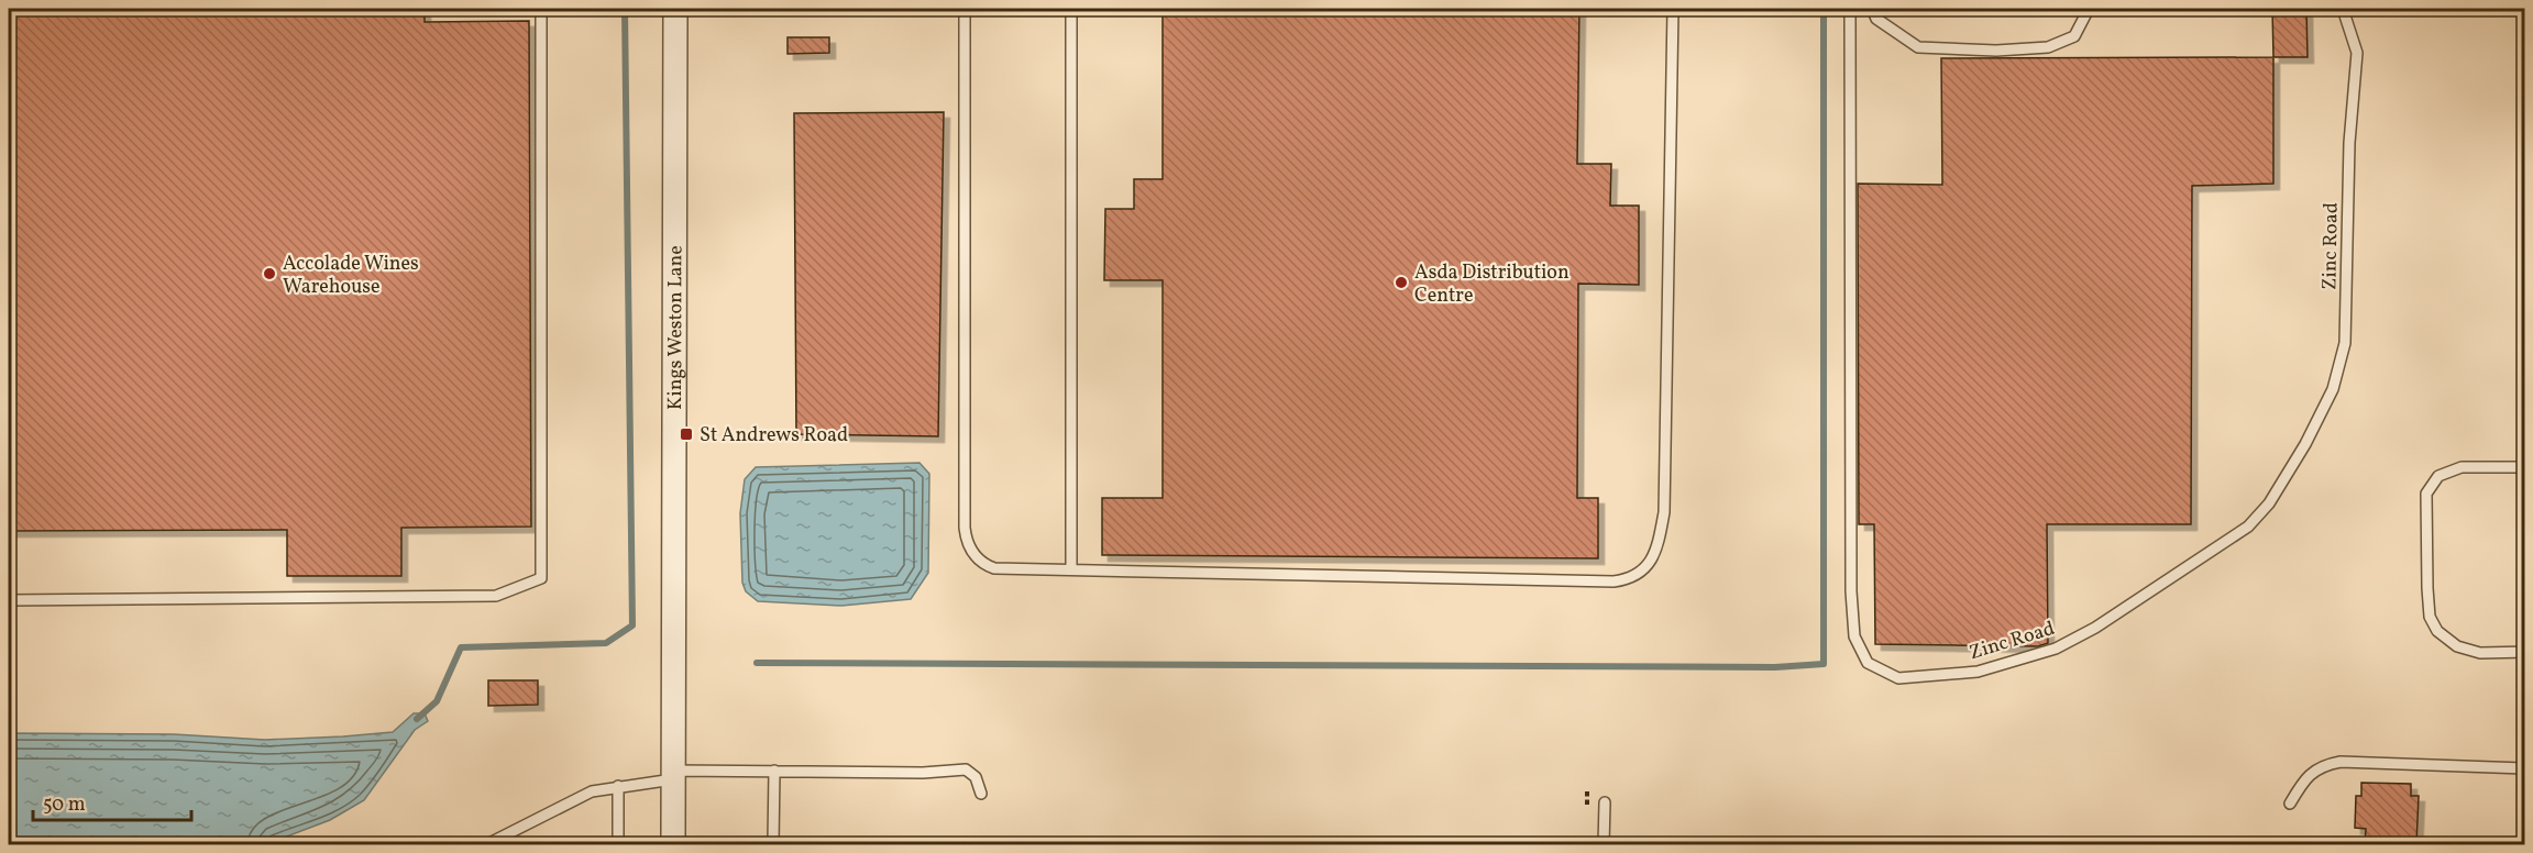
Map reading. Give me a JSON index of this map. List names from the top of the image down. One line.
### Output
{"streets":{"street":["Kings Weston Lane"],"lane":["Zinc Road"]},"places":{"other":["Accolade Wines Warehouse","Asda Distribution Centre"],"transit":["St Andrews Road"]},"scale_bar":"50 m"}
